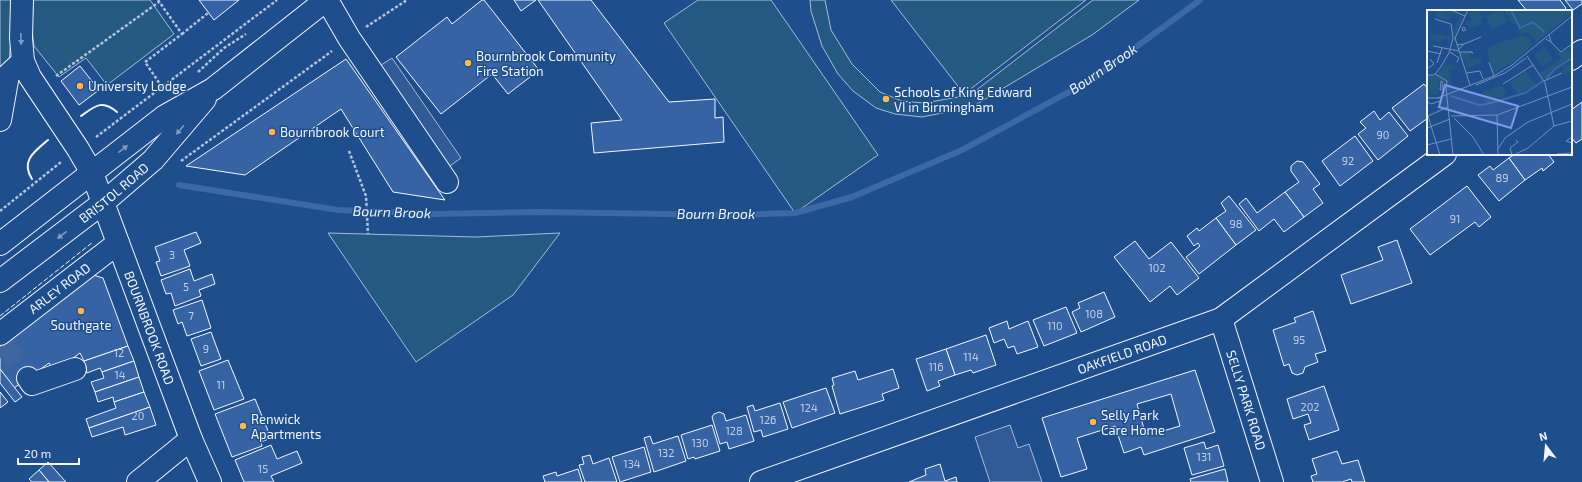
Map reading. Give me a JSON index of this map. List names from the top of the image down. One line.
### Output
{"streets":{"main road":["BRISTOL ROAD","ARLEY ROAD","BOURNBROOK ROAD","OAKFIELD ROAD","SELLY PARK ROAD"]},"crossings":[["BRISTOL ROAD","BOURNBROOK ROAD"],["ARLEY ROAD","BOURNBROOK ROAD"],["OAKFIELD ROAD","SELLY PARK ROAD"]],"water":["Bourn Brook"],"places":["Bournbrook Community Fire Station","University Lodge","Schools of King Edward VI in Birmingham","Bournbrook Court","Southgate","Selly Park Care Home","Renwick Apartments"],"house_numbers":["90","92","89","91","98","3","102","5","108","7","110","95","9","12","114","116","14","11","202","124","20","126","128","130","132","131","134","15"],"scale_bar":"20 m","north":"top"}
